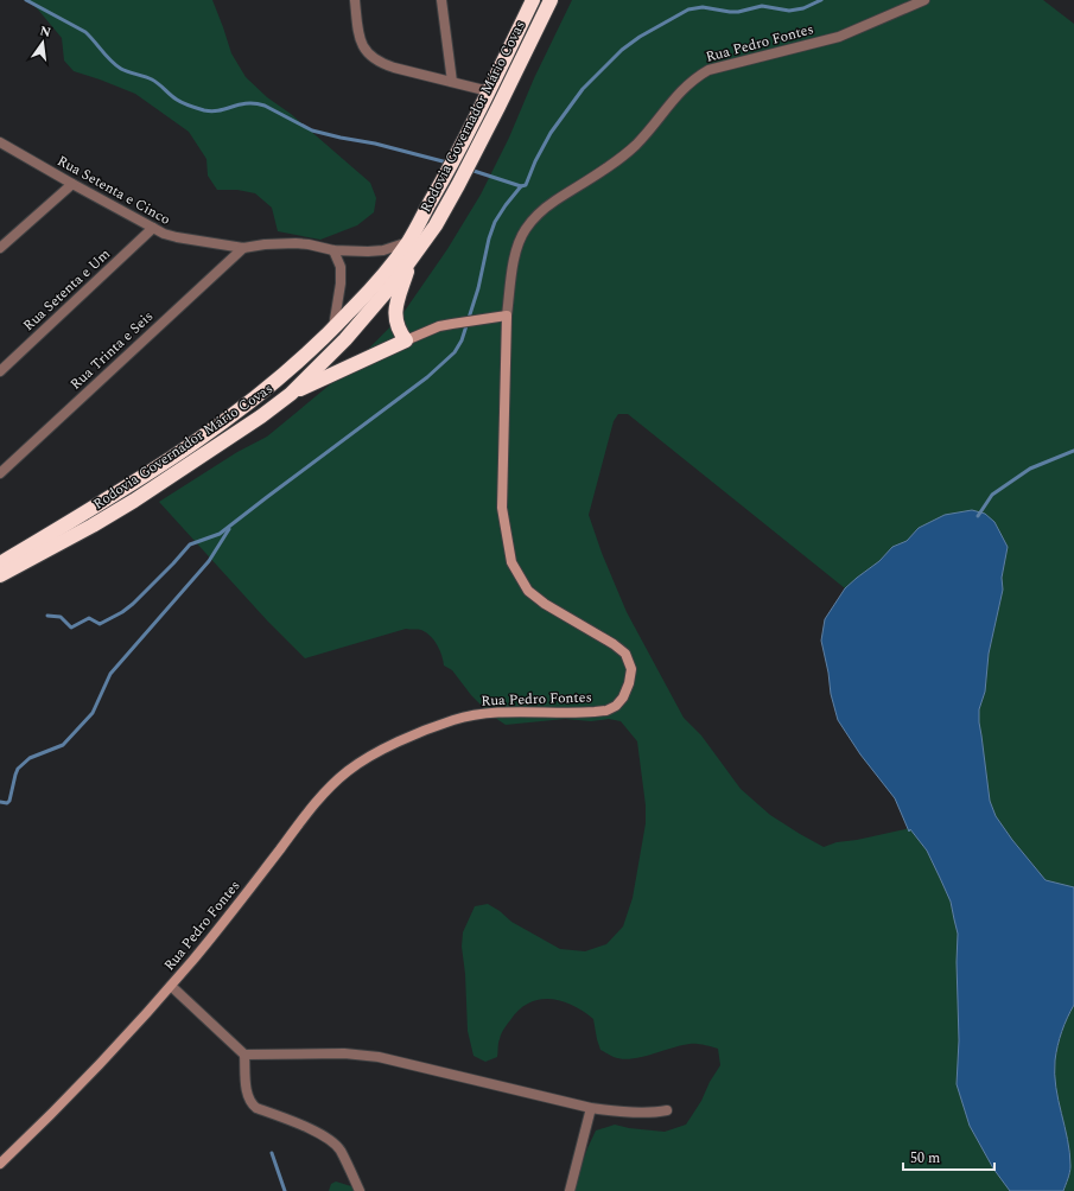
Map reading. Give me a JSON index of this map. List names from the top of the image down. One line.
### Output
{"streets":{"highway":["Rodovia Governador Mário Covas"],"street":["Rua Pedro Fontes","Rua Setenta e Cinco","Rua Setenta e Um","Rua Trinta e Seis"]},"crossings":[["Rodovia Governador Mário Covas","Rua Setenta e Cinco"],["Rua Setenta e Cinco","Rua Setenta e Um"],["Rua Setenta e Cinco","Rua Trinta e Seis"]],"scale_bar":"50 m","north":"top"}
